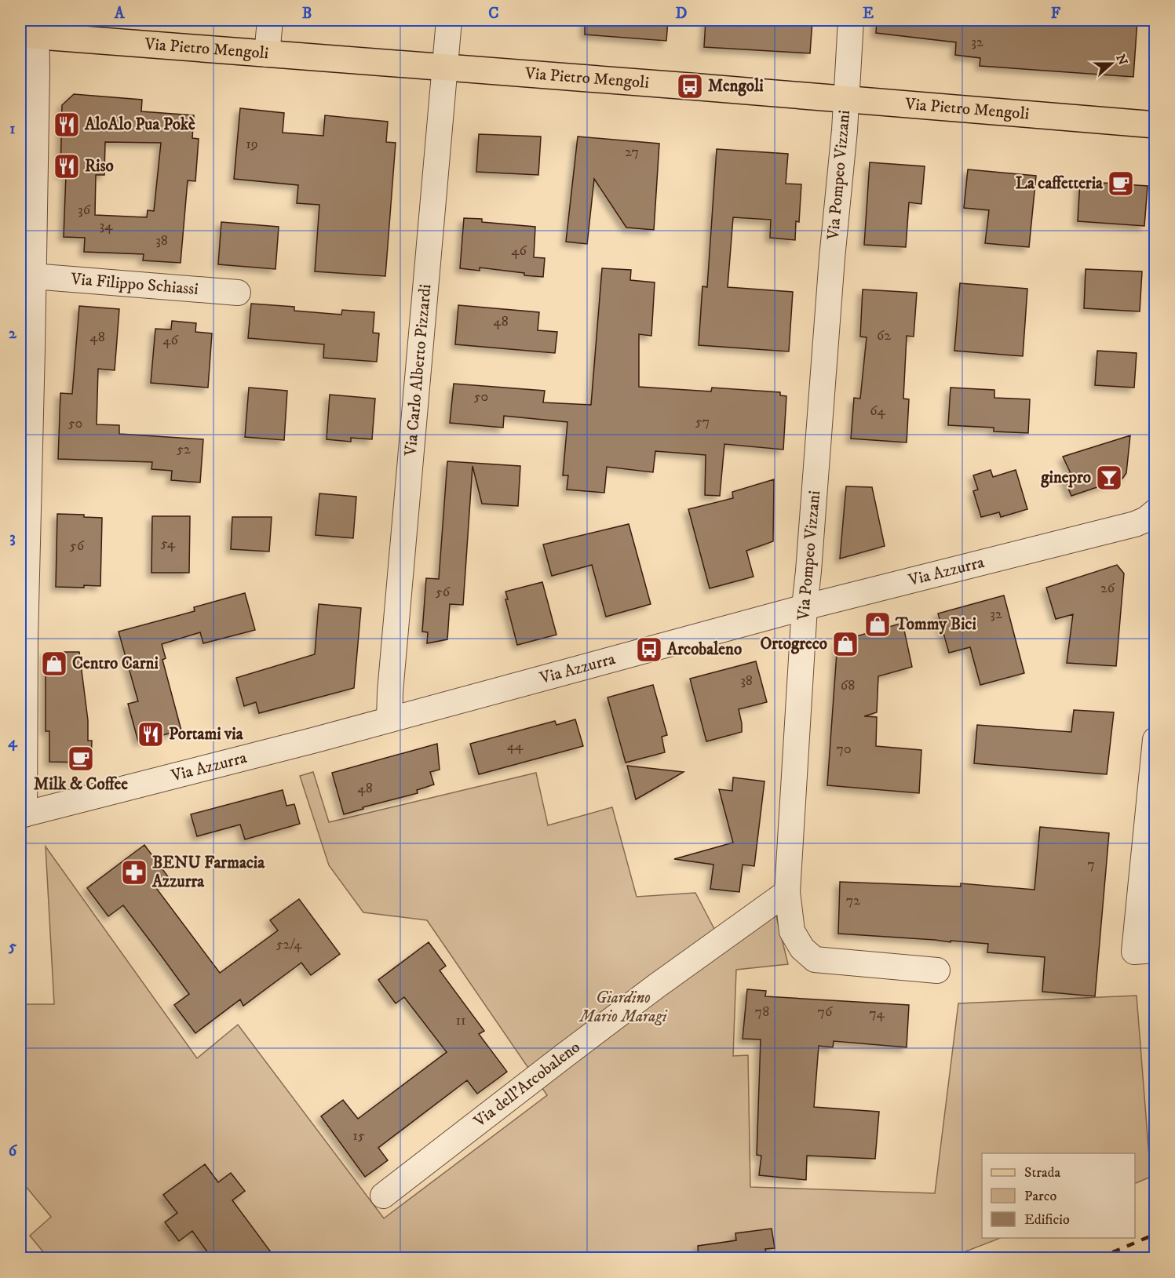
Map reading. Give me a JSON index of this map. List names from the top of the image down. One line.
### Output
{"streets":{"main road":["Via Pietro Mengoli"],"street":["Via Pompeo Vizzani","Via Filippo Schiassi","Via Carlo Alberto Pizzardi","Via Azzurra","Via dell'Arcobaleno"]},"crossings":[["Via Pietro Mengoli","Via Pompeo Vizzani"],["Via Pietro Mengoli","Via Carlo Alberto Pizzardi"],["Via Pompeo Vizzani","Via Azzurra"],["Via Pompeo Vizzani","Via dell'Arcobaleno"],["Via Carlo Alberto Pizzardi","Via Azzurra"]],"parks":["Giardino Mario Maragi"],"places":{"bus stop":["Mengoli","Arcobaleno"],"restaurant":["AloAlo Pua Pokè","Riso","Portami via"],"cafe":["La caffetteria","Milk & Coffee"],"bar":["ginepro"],"shop":["Tommy Bici","Ortogreco","Centro Carni"],"pharmacy":["BENU Farmacia Azzurra"]},"house_numbers":["32","19","27","36","34","38","46","48","62","48","46","50","64","57","50","52","54","56","26","56","32","38","68","44","70","48","7","72","52/4","78","76","74","11","15"],"legend":["Strada","Parco","Edificio"],"north":"right","grid":{"columns":["A","B","C","D","E","F"],"rows":["1","2","3","4","5","6"]}}
